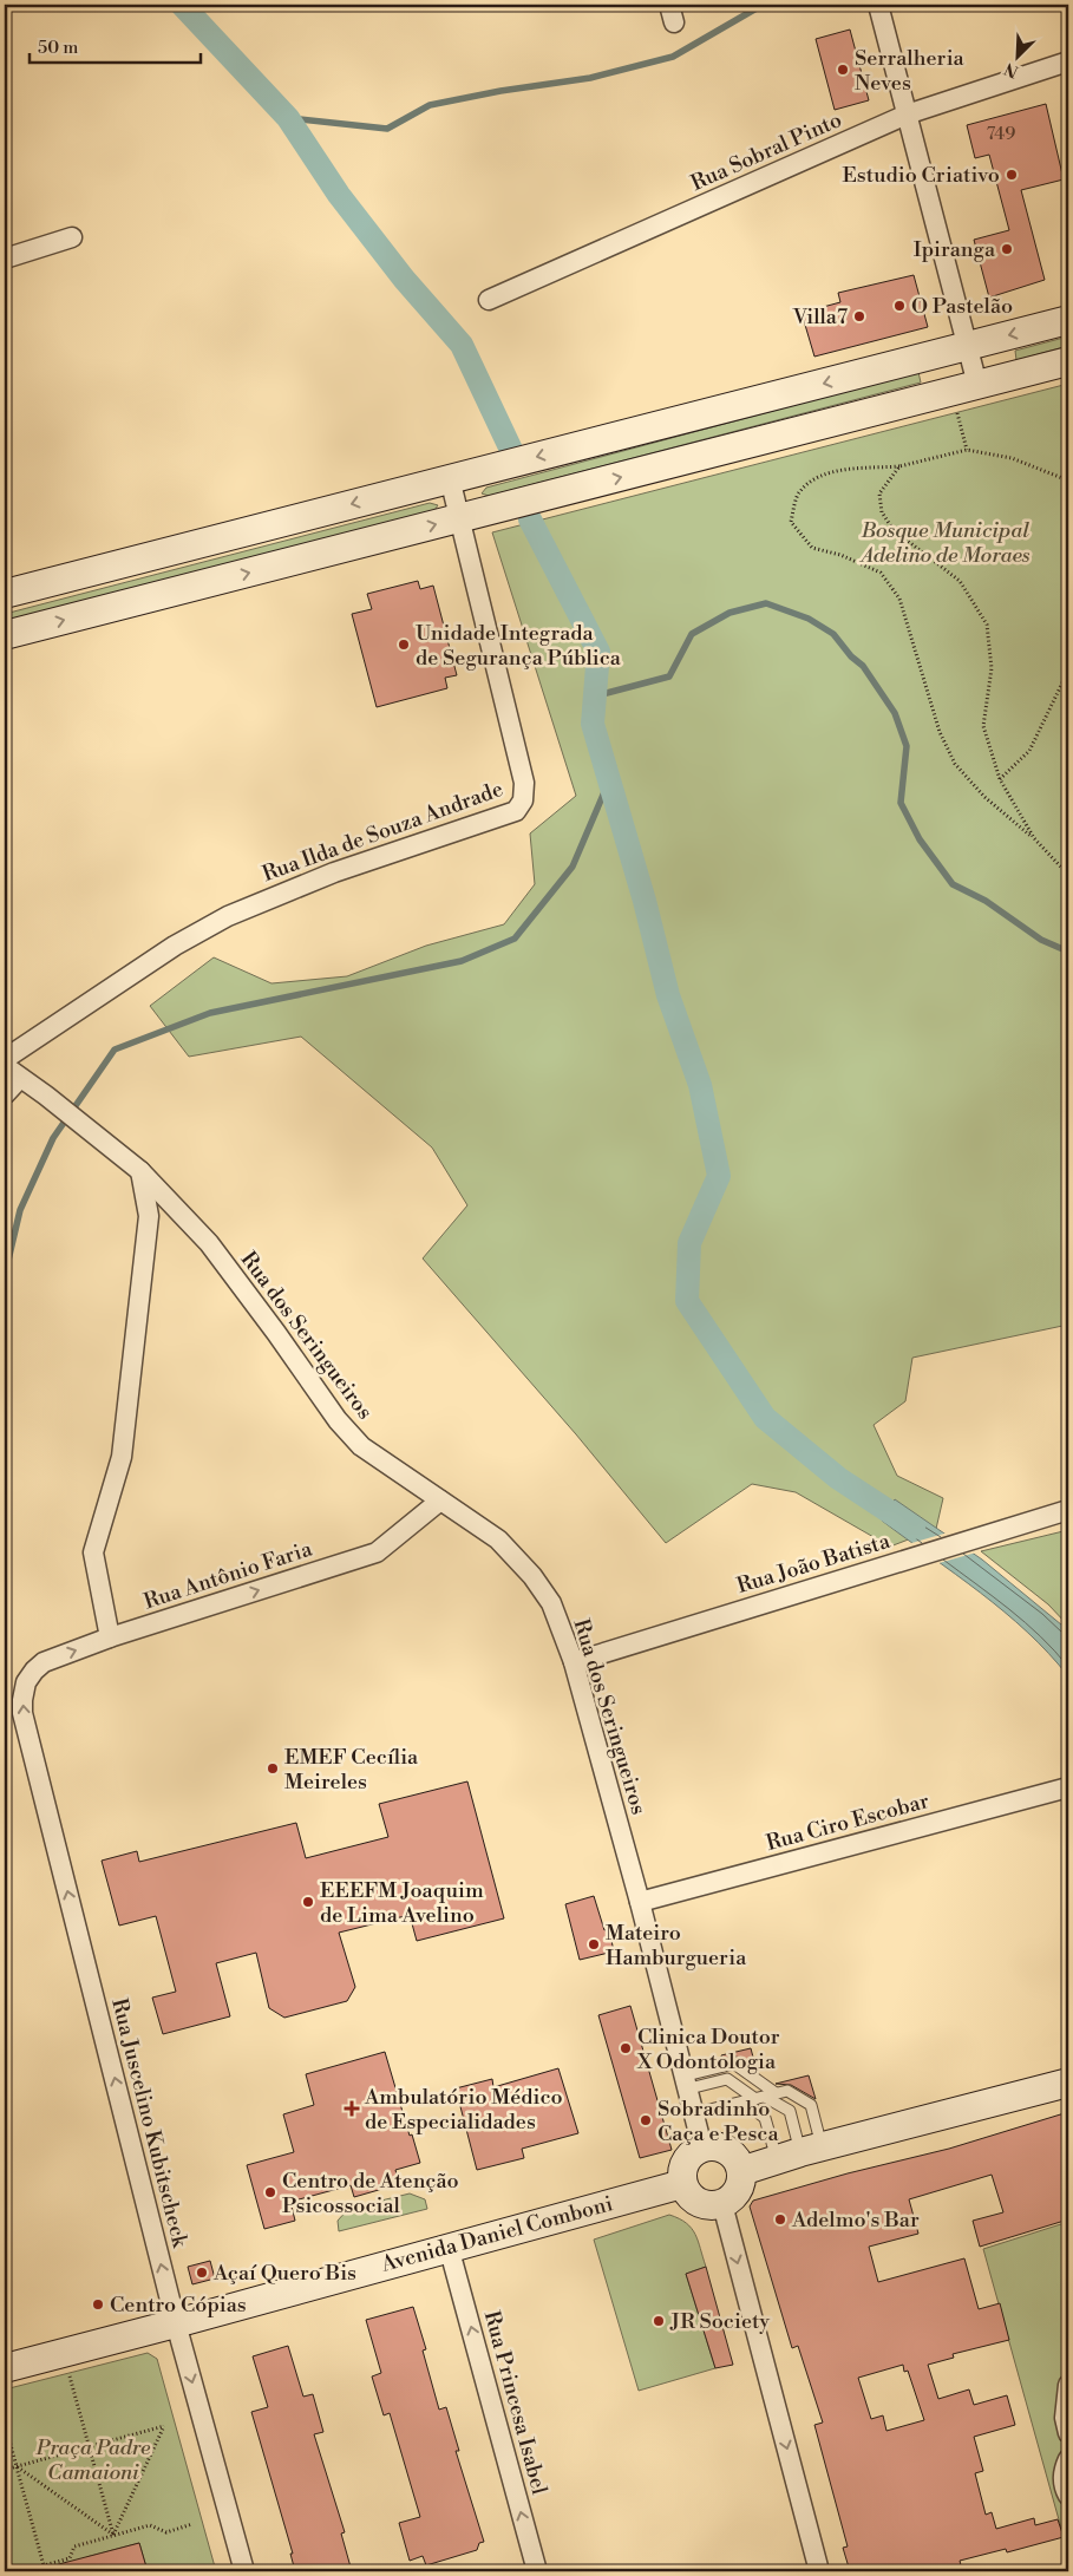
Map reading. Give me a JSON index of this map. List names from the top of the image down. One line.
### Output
{"streets":{"street":["Rua Sobral Pinto","Rua Ilda de Souza Andrade","Rua dos Seringueiros","Rua João Batista","Rua Antônio Faria","Rua Ciro Escobar","Rua Juscelino Kubitscheck","Avenida Daniel Comboni","Rua Princesa Isabel"]},"crossings":[["Rua dos Seringueiros","Rua João Batista"],["Rua dos Seringueiros","Rua Antônio Faria"],["Rua dos Seringueiros","Rua Ciro Escobar"],["Rua dos Seringueiros","Avenida Daniel Comboni"],["Rua Antônio Faria","Rua Juscelino Kubitscheck"],["Rua Juscelino Kubitscheck","Avenida Daniel Comboni"],["Avenida Daniel Comboni","Rua Princesa Isabel"]],"one_way":["Rua Antônio Faria","Rua Princesa Isabel"],"parks":["Bosque Municipal Adelino de Moraes","Praça Padre Camaioni"],"places":{"other":["Serralheria Neves","Estudio Criativo","Ipiranga","O Pastelão","Villa7","Unidade Integrada de Segurança Pública","EMEF Cecília Meireles","EEEFM Joaquim de Lima Avelino","Mateiro Hamburgueria","Clinica Doutor X Odontologia","Sobradinho Caça e Pesca","Centro de Atenção Psicossocial","Adelmo's Bar","Açaí Quero Bis","Centro Cópias","JR Society"],"health":["Ambulatório Médico de Especialidades"]},"house_numbers":["749"],"scale_bar":"50 m","north":"bottom left"}
